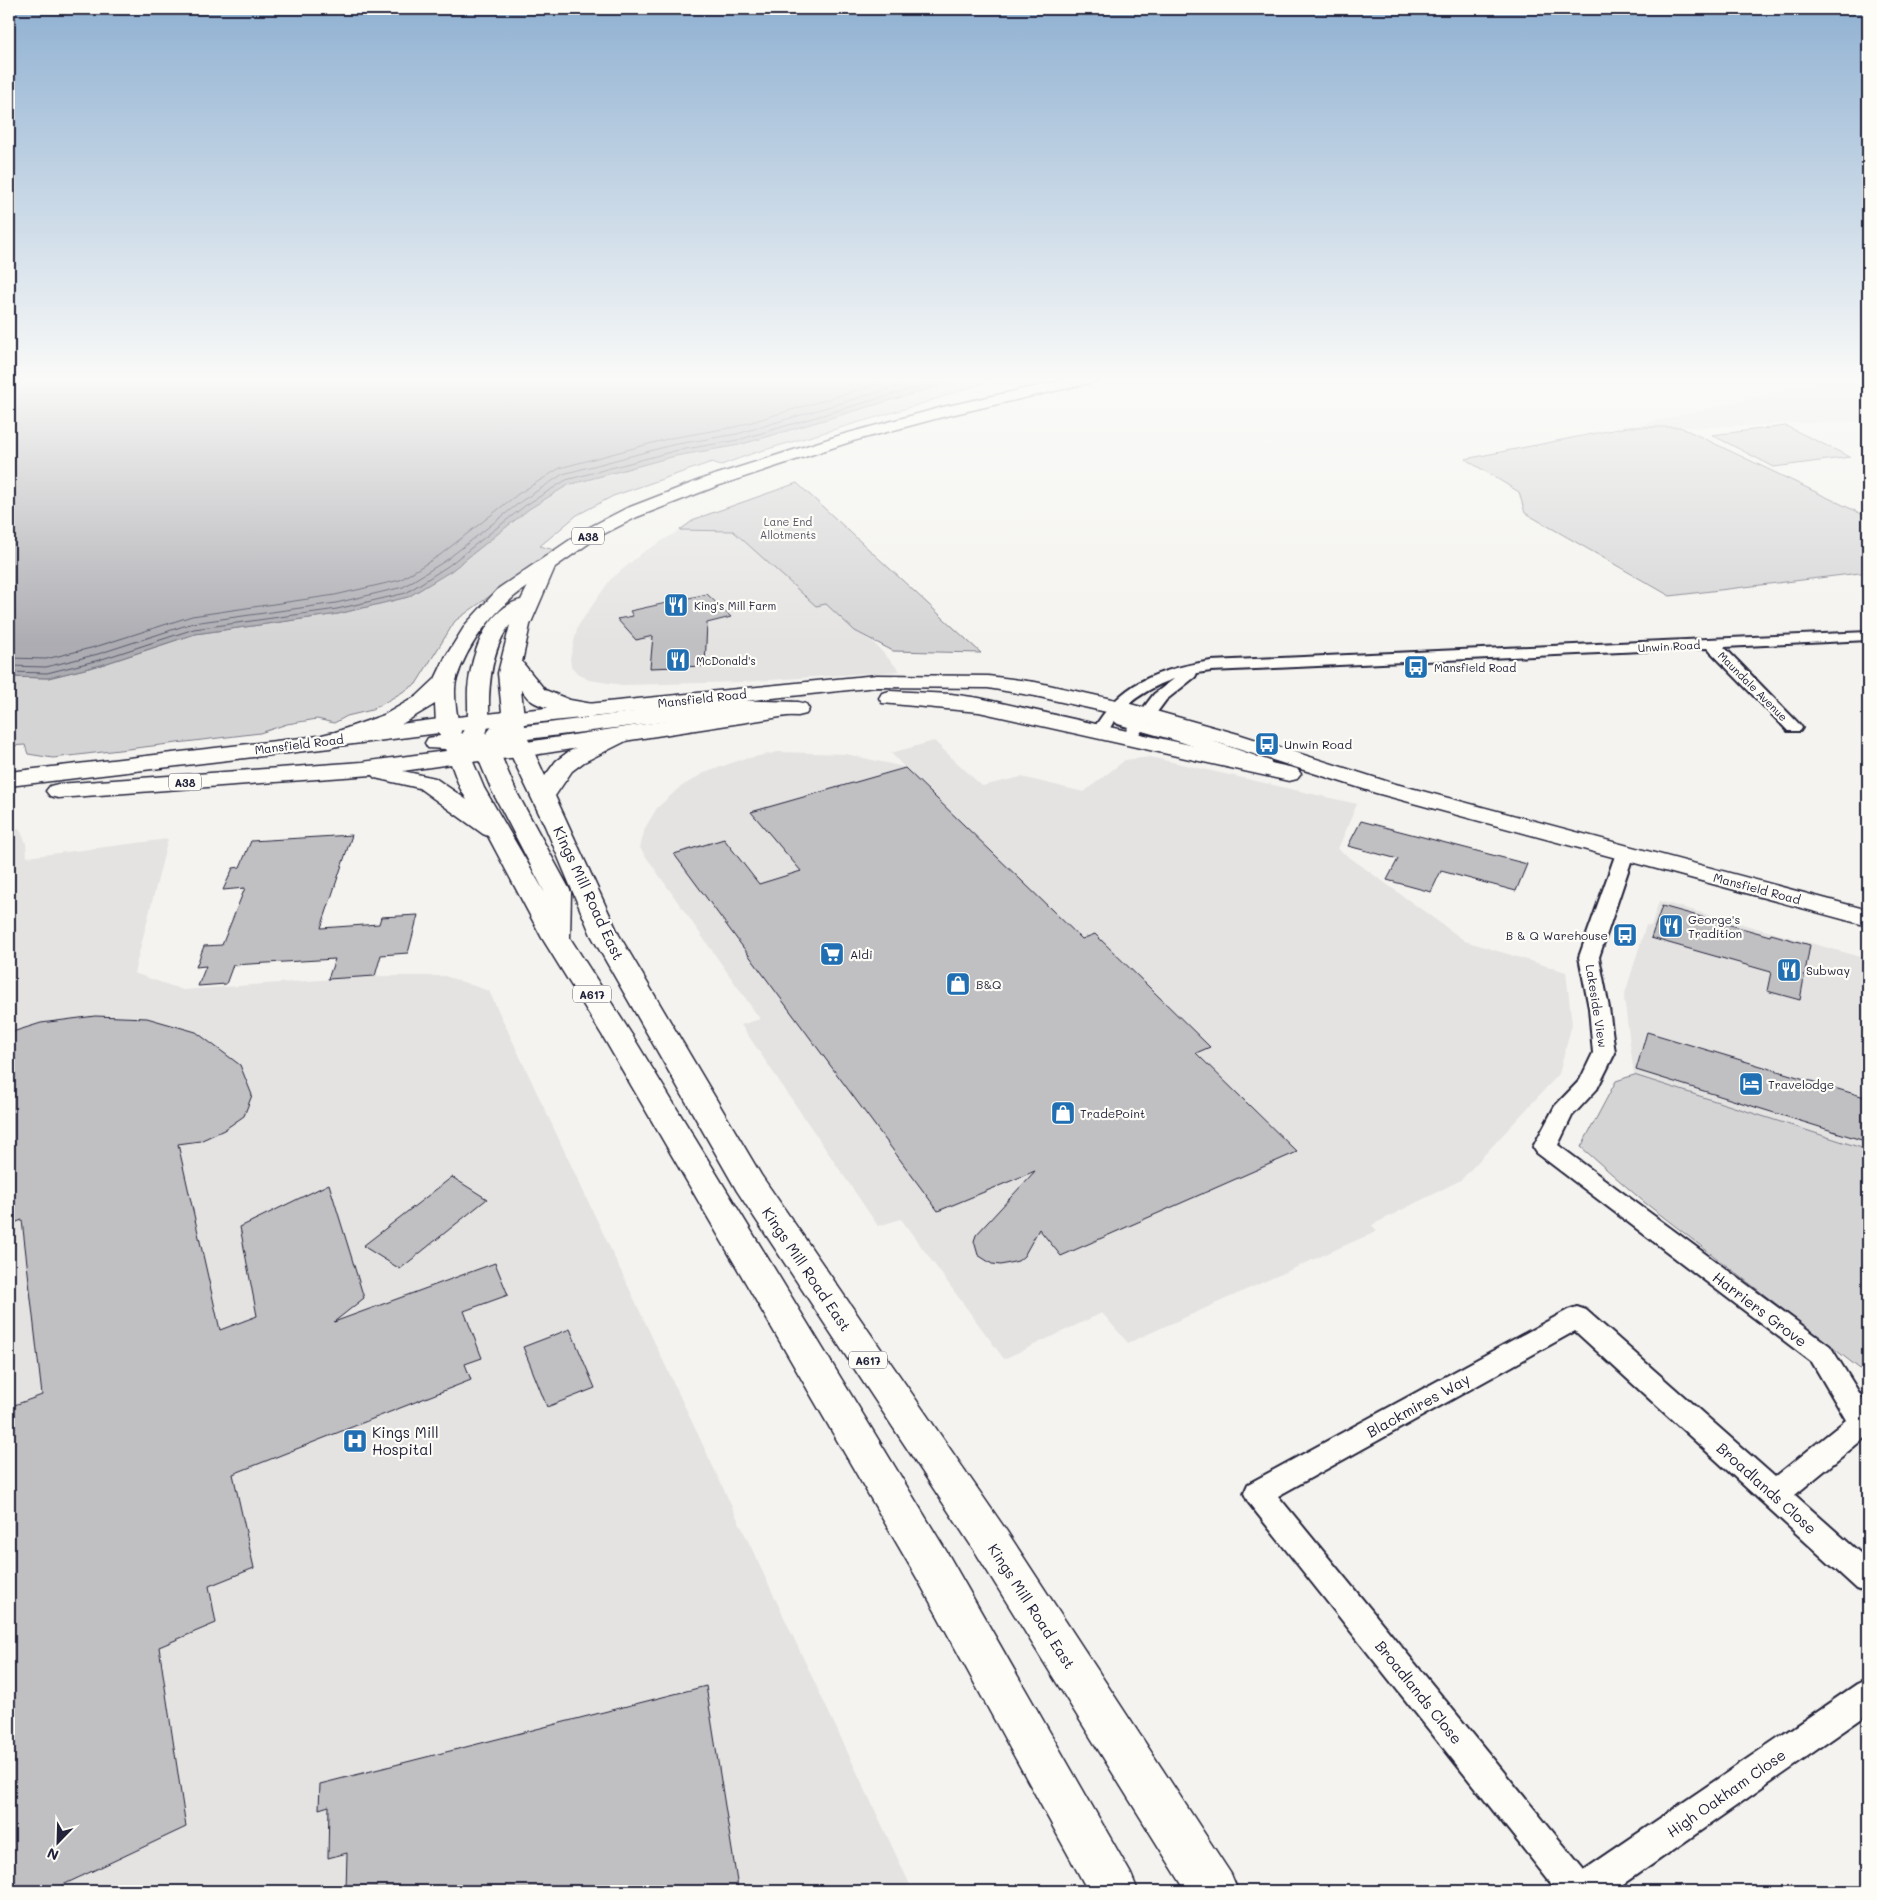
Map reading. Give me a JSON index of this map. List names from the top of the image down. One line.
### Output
{"streets":{"main road":["A38","Mansfield Road","Kings Mill Road East","A617"],"street":["Unwin Road","Maundale Avenue","Lakeside View","Harriers Grove","Blackmires Way","Broadlands Close","High Oakham Close"]},"crossings":[["A38","A617"],["Unwin Road","Maundale Avenue"],["Unwin Road","Mansfield Road"],["Mansfield Road","Kings Mill Road East"],["Mansfield Road","A617"],["Mansfield Road","Lakeside View"],["Kings Mill Road East","A617"],["Lakeside View","Harriers Grove"],["Harriers Grove","Broadlands Close"],["Blackmires Way","Broadlands Close"]],"parks":["Lane End Allotments"],"places":{"restaurant":["King's Mill Farm","McDonald's","George's Tradition","Subway"],"bus stop":["Mansfield Road","Unwin Road","B & Q Warehouse"],"supermarket":["Aldi"],"shop":["B&Q","TradePoint"],"hotel":["Travelodge"],"hospital":["Kings Mill Hospital"]},"north":"bottom left"}
